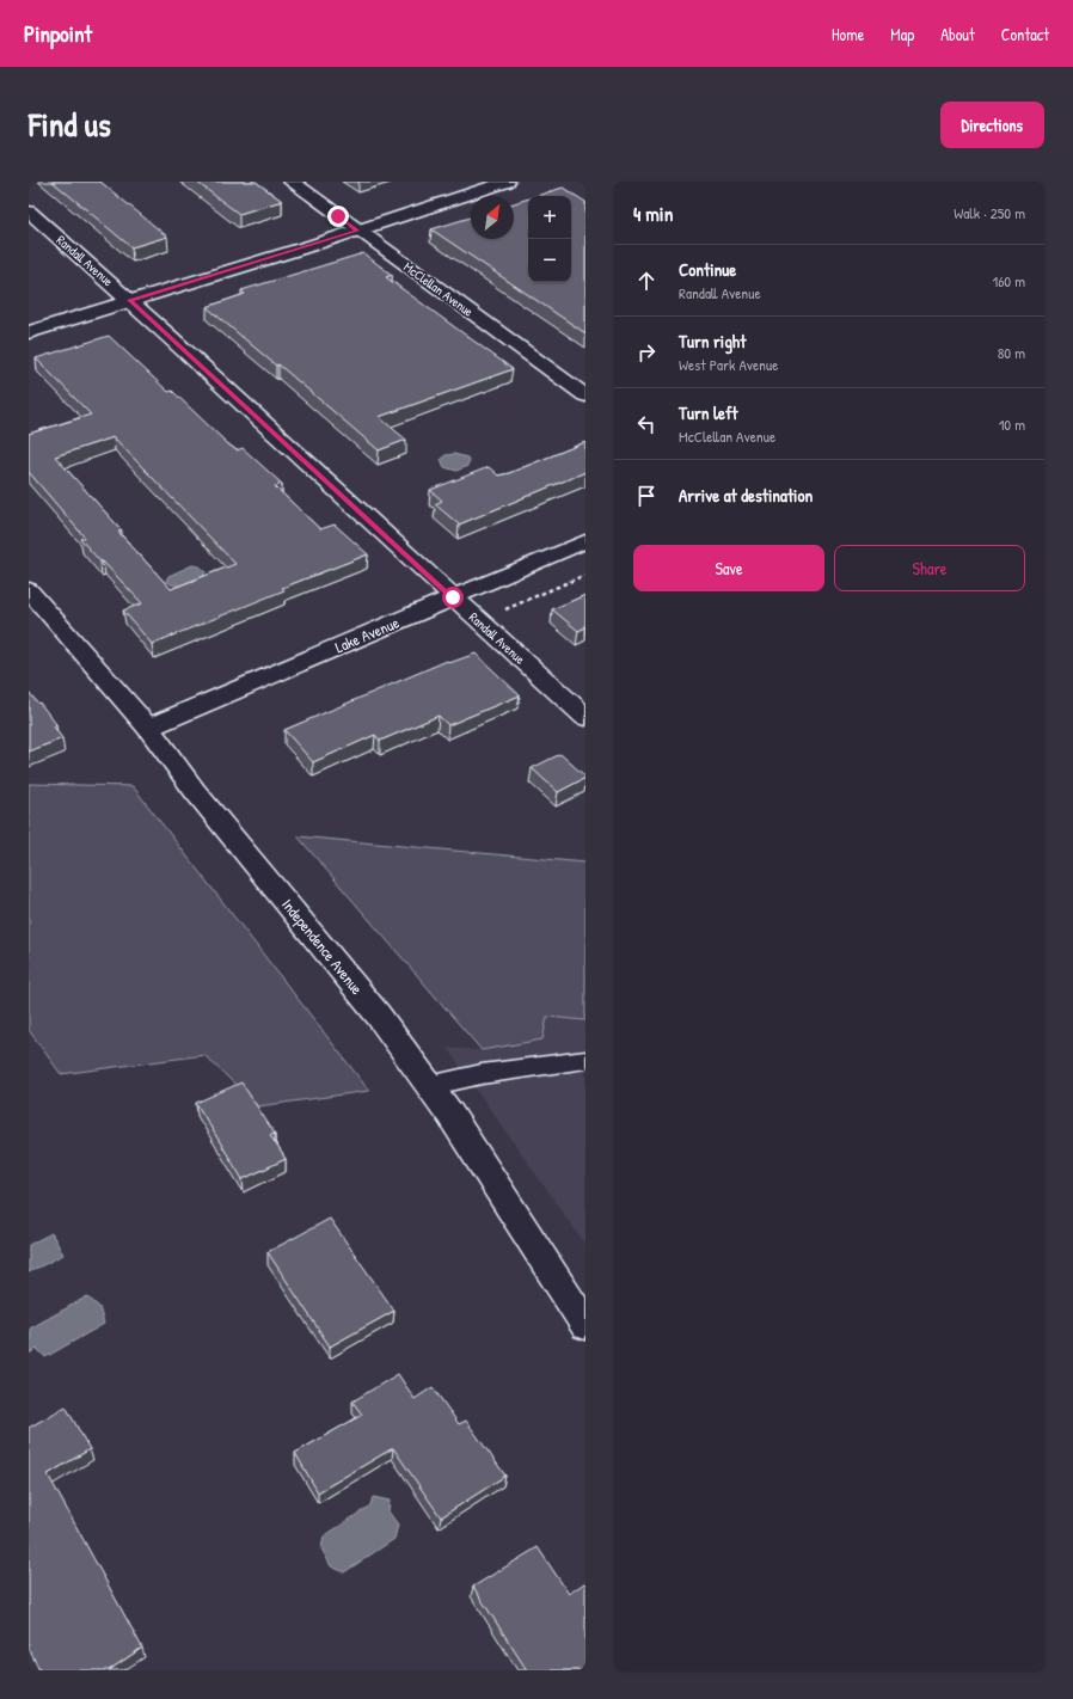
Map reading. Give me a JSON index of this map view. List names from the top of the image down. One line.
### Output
{"streets":{"street":["Randall Avenue","McClellan Avenue","Lake Avenue","Independence Avenue"]},"crossings":[["Randall Avenue","Lake Avenue"],["Lake Avenue","Independence Avenue"]],"north":"top right","page":{"header":"Pinpoint","nav":["Home","Map","About","Contact"],"title":"Find us","buttons":["Directions",["Save","Share"]],"heading":["4 min","Walk · 250 m"],"map_buttons":["+","−"],"list":[["Continue","Randall Avenue","160 m"],["Turn right","West Park Avenue","80 m"],["Turn left","McClellan Avenue","10 m"],"Arrive at destination"]}}
